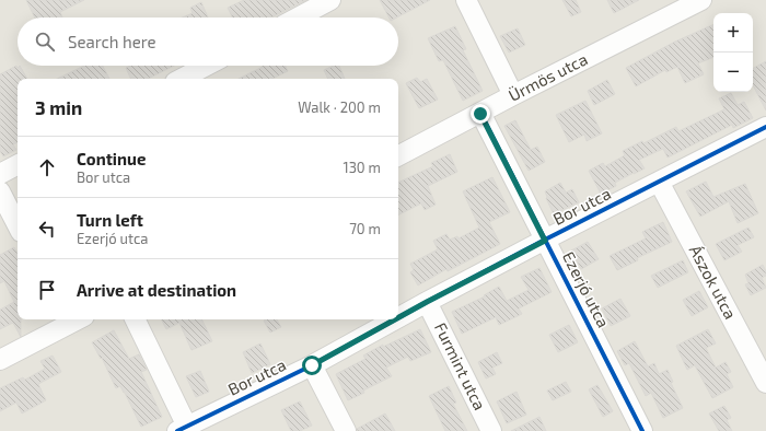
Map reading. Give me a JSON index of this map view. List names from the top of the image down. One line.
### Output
{"streets":{"street":["Ürmös utca","Bor utca","Ászok utca","Ezerjó utca","Furmint utca"]},"crossings":[["Ürmös utca","Ezerjó utca"],["Bor utca","Ászok utca"],["Bor utca","Ezerjó utca"],["Bor utca","Furmint utca"]],"page":{"map_buttons":["+","−"],"search":"Search here","heading":["3 min","Walk · 200 m"],"list":[["Continue","Bor utca","130 m"],["Turn left","Ezerjó utca","70 m"],"Arrive at destination"]}}
